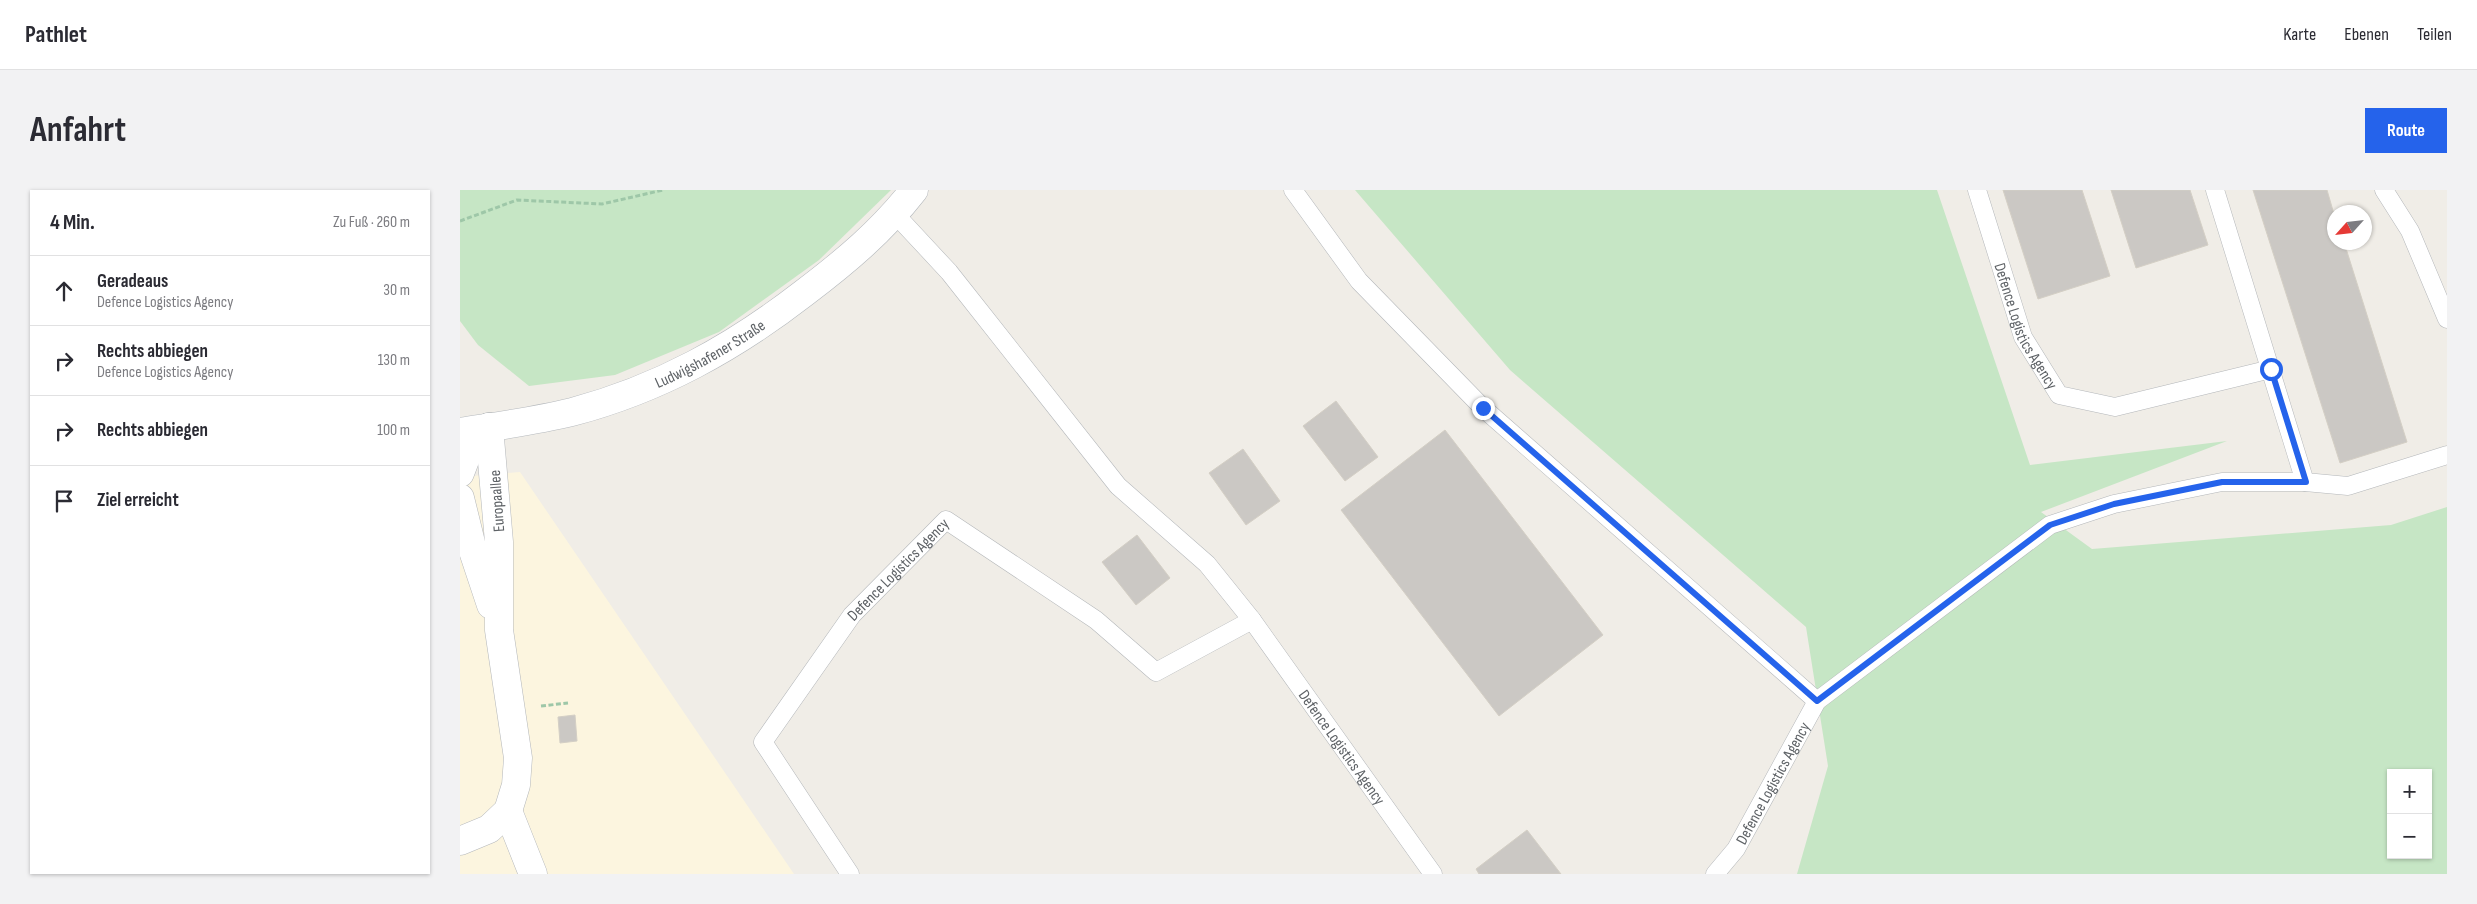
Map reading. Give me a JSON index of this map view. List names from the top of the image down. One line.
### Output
{"streets":{"street":["Ludwigshafener Straße","Europaallee"],"lane":["Defence Logistics Agency"]},"crossings":[["Defence Logistics Agency","Ludwigshafener Straße"],["Ludwigshafener Straße","Europaallee"]],"north":"bottom left","page":{"header":"Pathlet","nav":["Karte","Ebenen","Teilen"],"buttons":"Route","title":"Anfahrt","heading":["4 Min.","Zu Fuß · 260 m"],"list":[["Geradeaus","Defence Logistics Agency","30 m"],["Rechts abbiegen","Defence Logistics Agency","130 m"],["Rechts abbiegen","100 m"],"Ziel erreicht"],"map_buttons":["+","−"]}}
